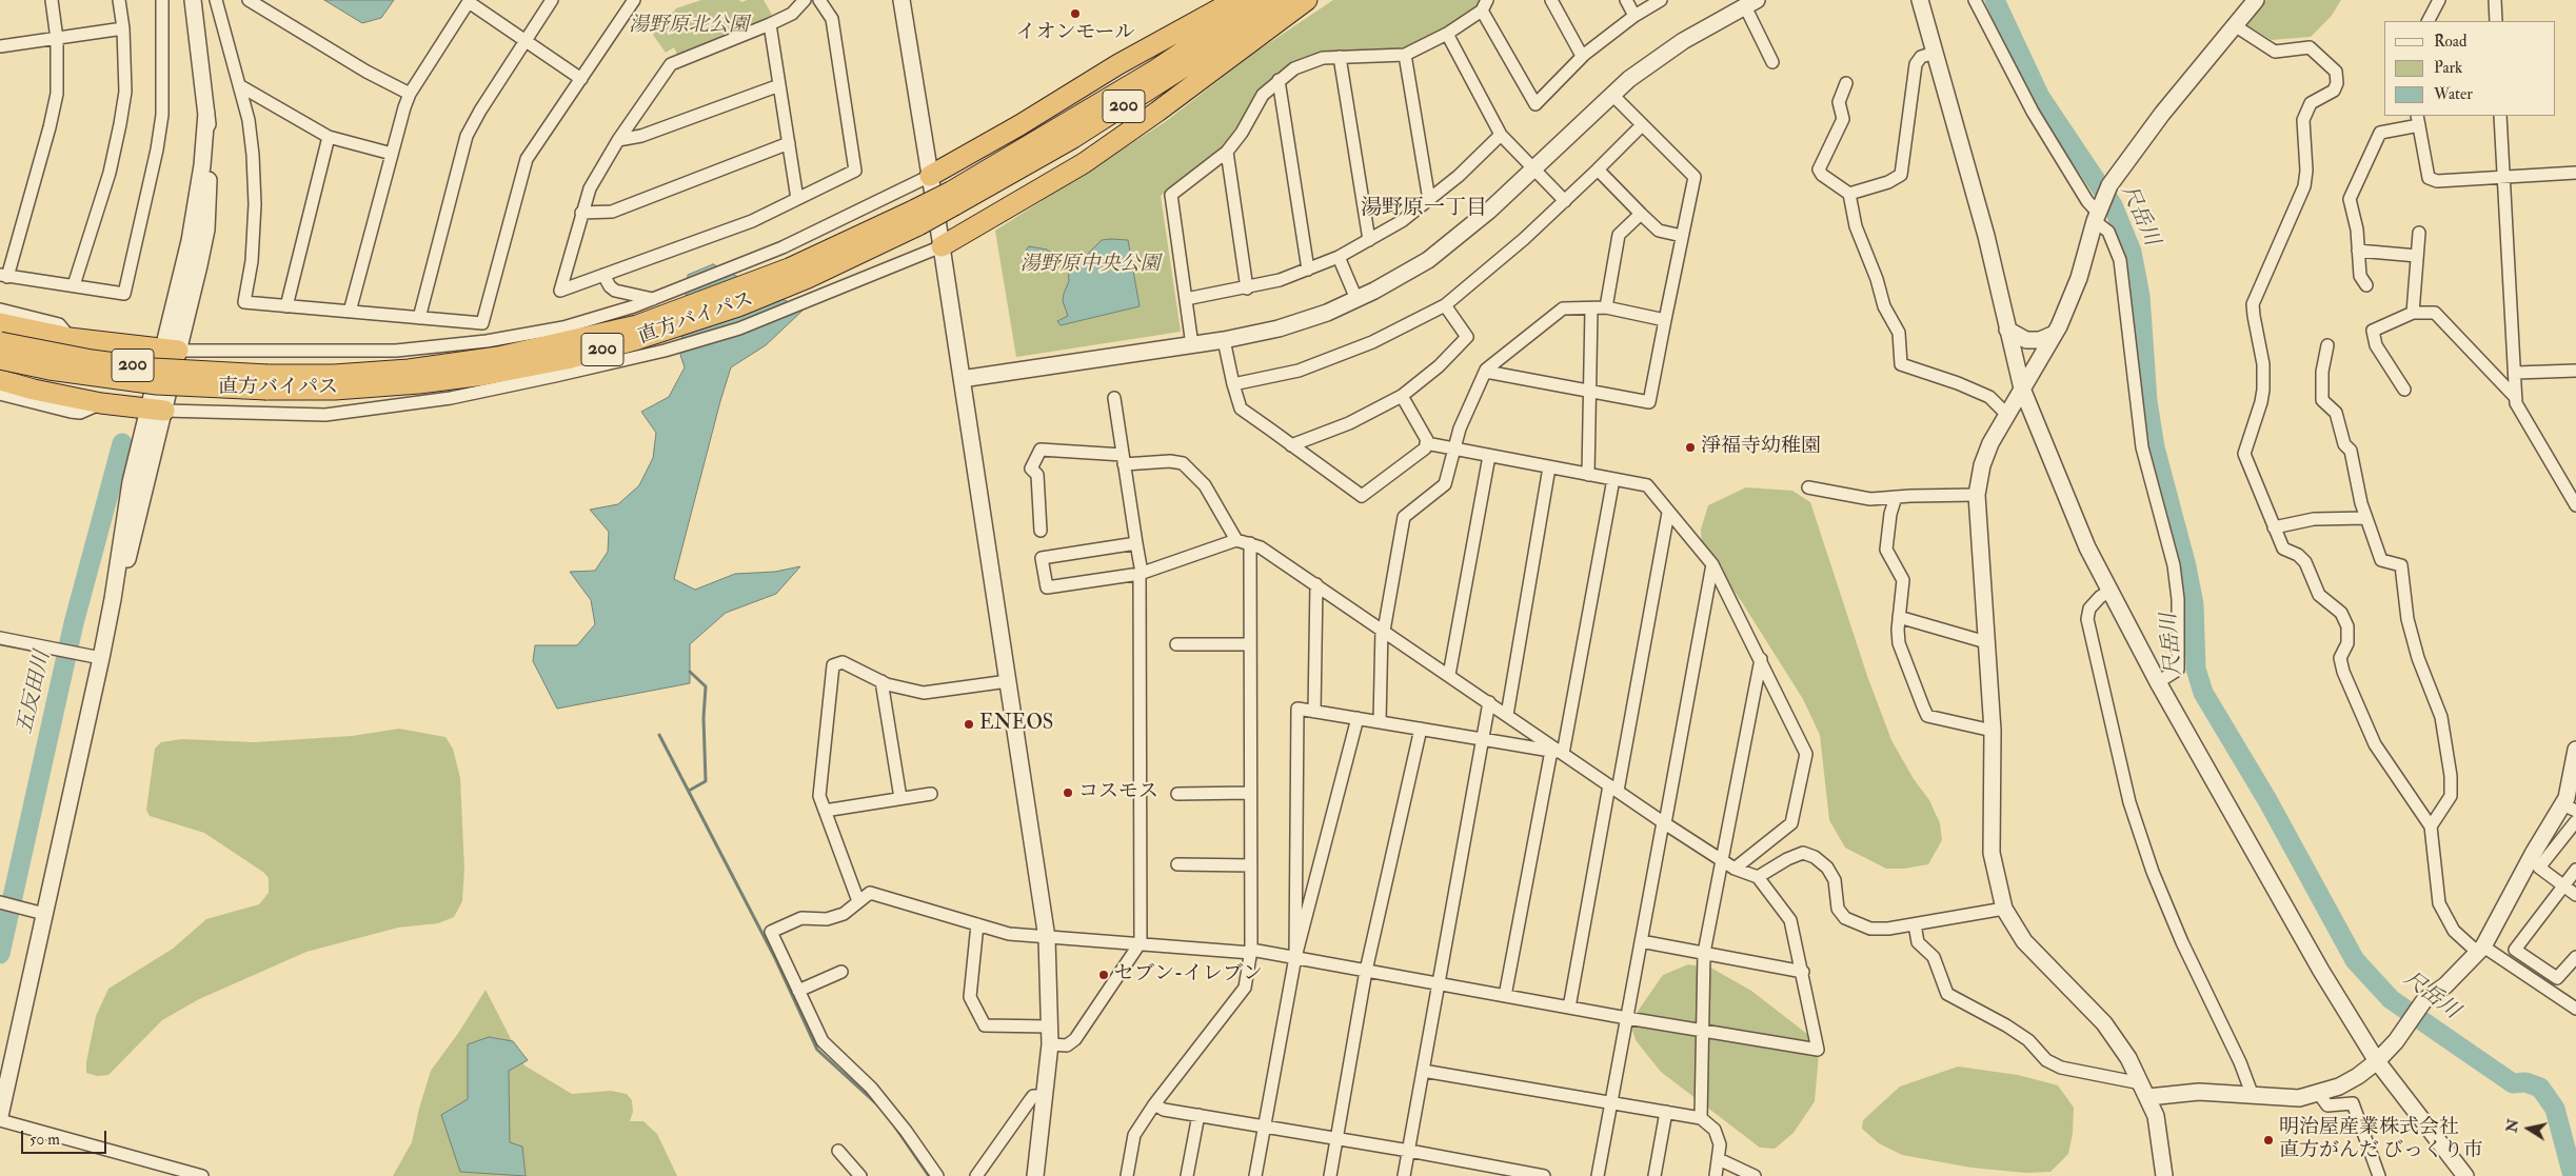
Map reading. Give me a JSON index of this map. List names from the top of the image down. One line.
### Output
{"streets":{"highway":["200","直方バイパス"]},"districts":["湯野原一丁目"],"water":["尺岳川","五反田川"],"parks":["湯野原北公園","湯野原中央公園"],"places":["イオンモール","淨福寺幼稚園","ENEOS","コスモス","セブン-イレブン","明治屋産業株式会社 直方がんだ びっくり市"],"legend":["Road","Park","Water"],"scale_bar":"50 m","north":"left"}
